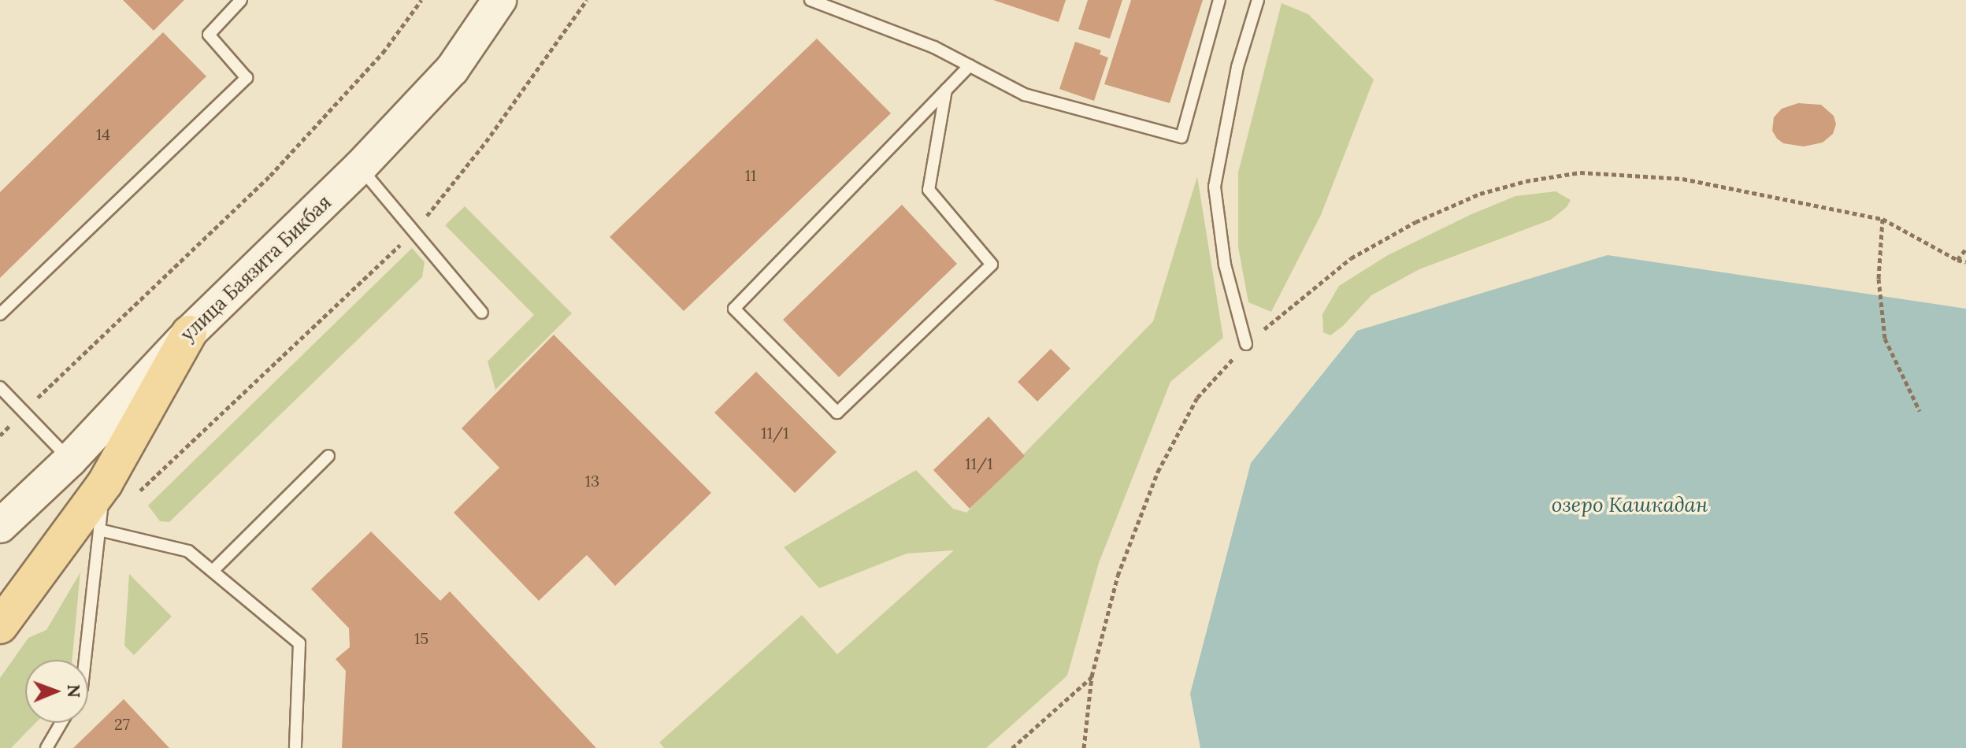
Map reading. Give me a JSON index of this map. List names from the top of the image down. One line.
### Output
{"streets":{"main road":["улица Баязита Бикбая"]},"water":["озеро Кашкадан"],"house_numbers":["14","11","11/1","11/1","13","15","27"],"north":"right"}
